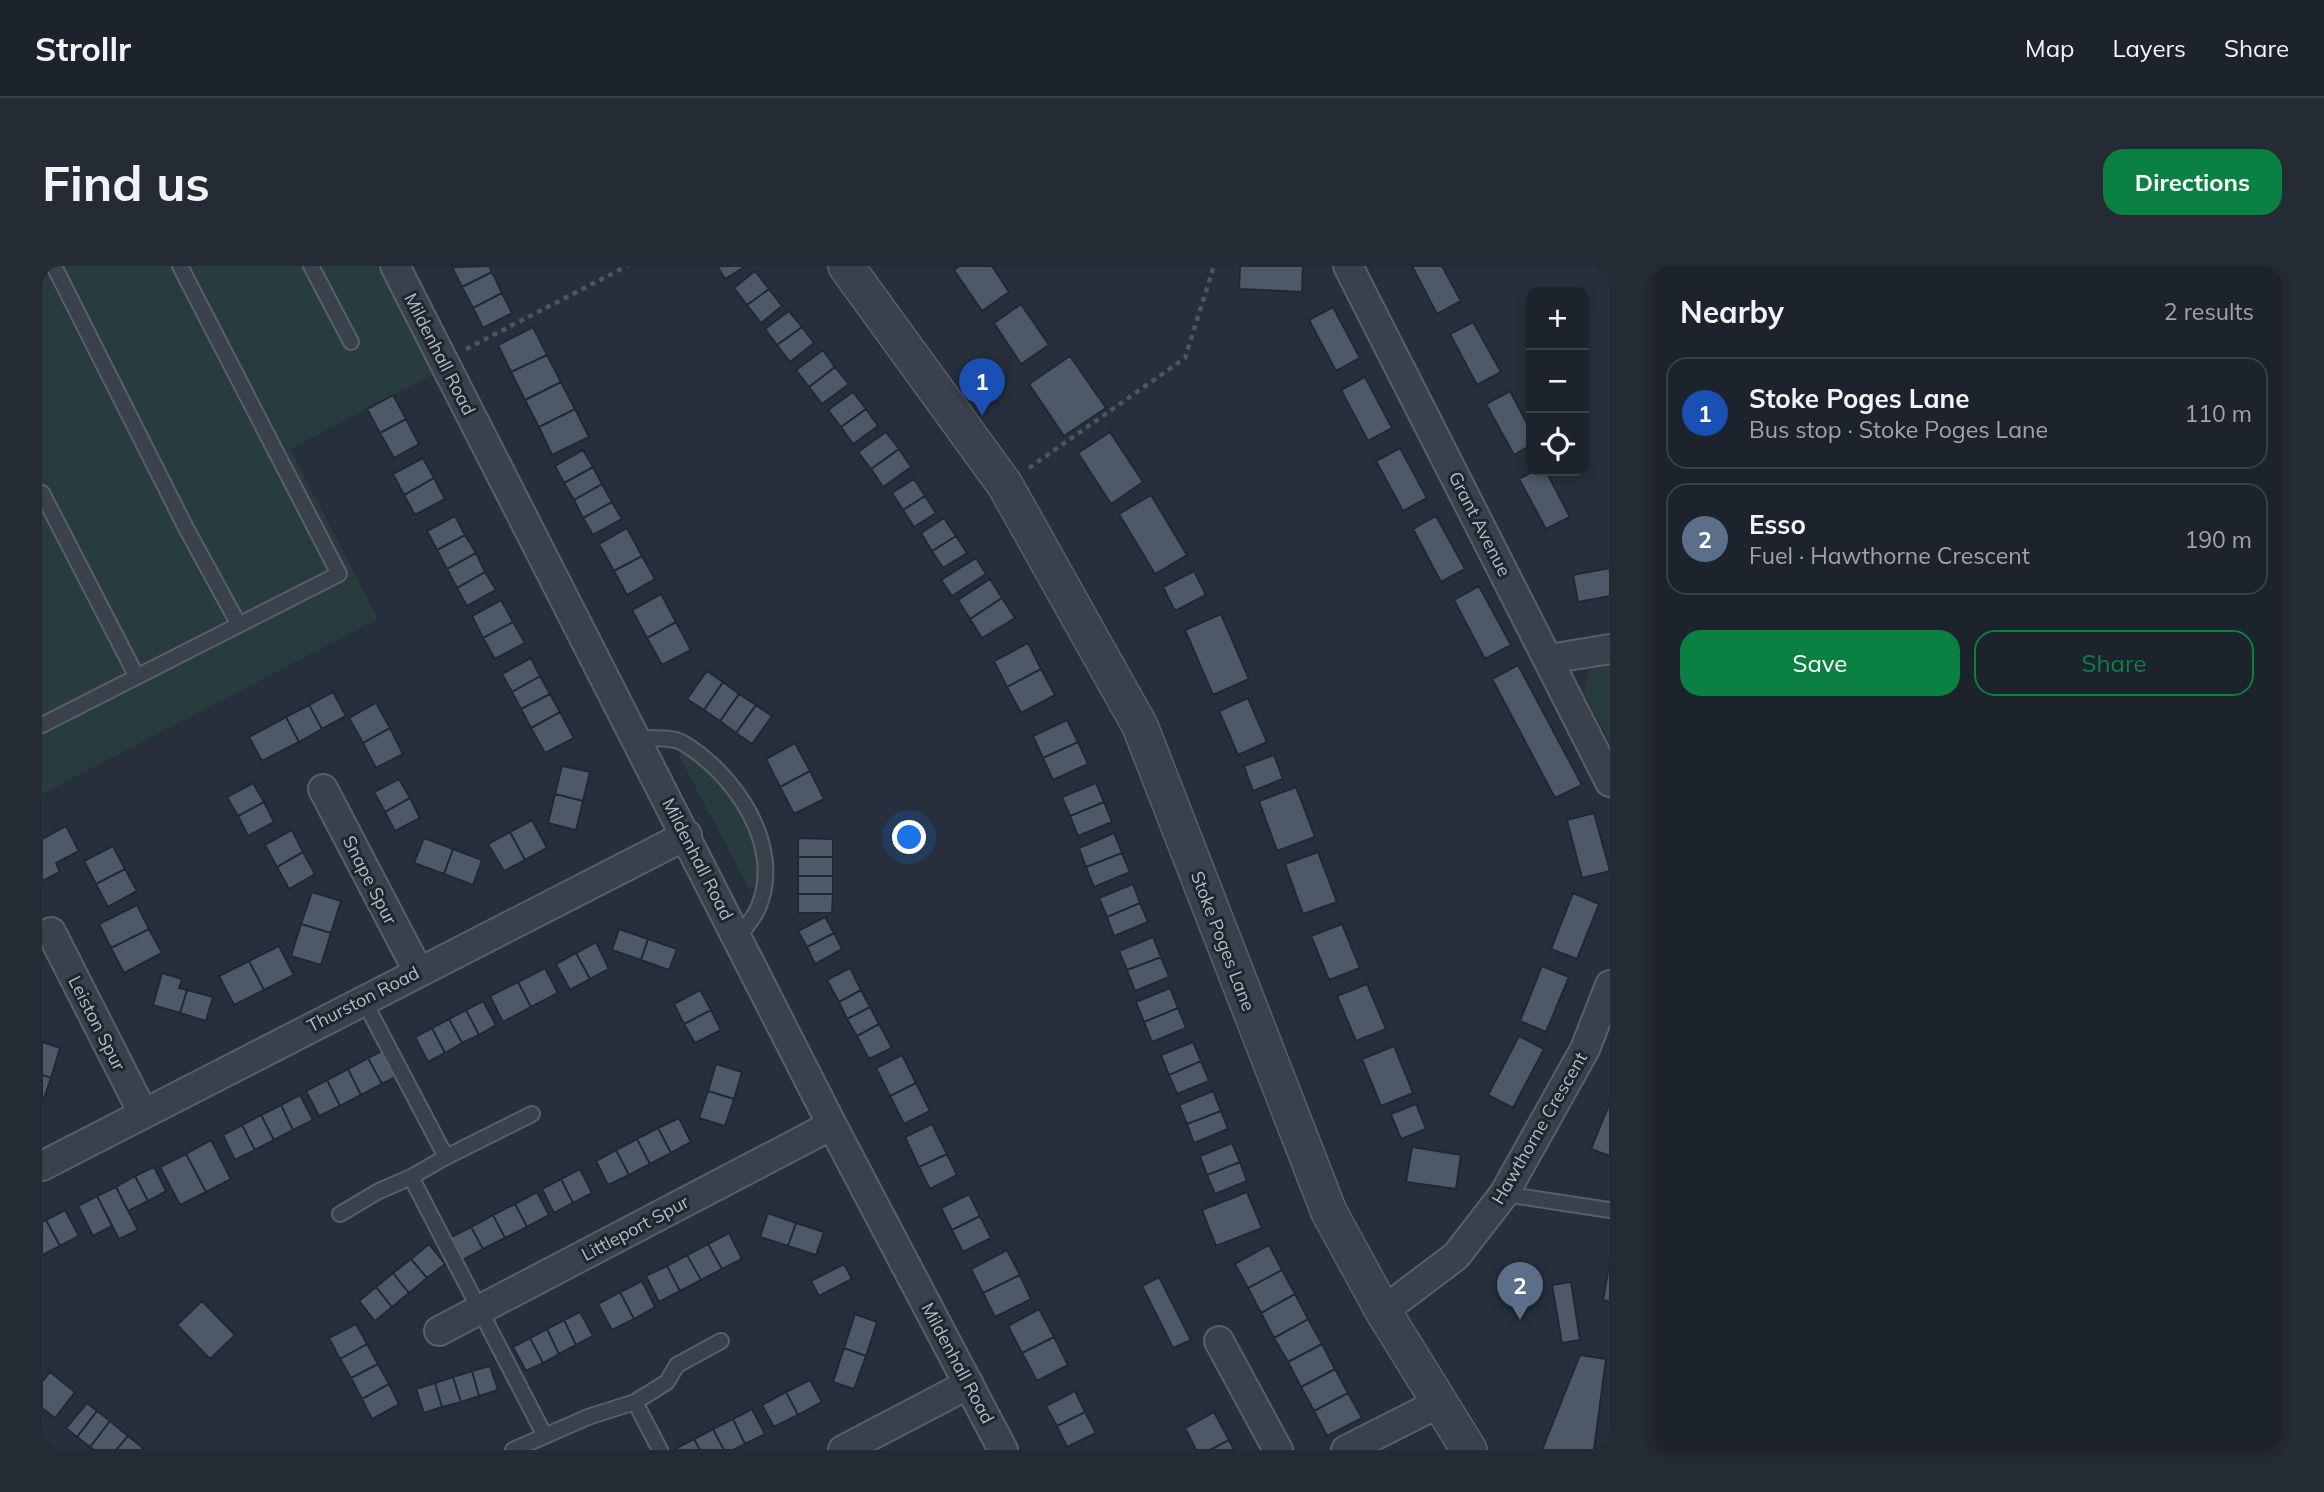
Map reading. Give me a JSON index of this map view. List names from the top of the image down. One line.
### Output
{"streets":{"street":["Mildenhall Road","Grant Avenue","Snape Spur","Stoke Poges Lane","Thurston Road","Leiston Spur","Hawthorne Crescent","Littleport Spur"]},"crossings":[["Mildenhall Road","Thurston Road"],["Mildenhall Road","Littleport Spur"],["Snape Spur","Thurston Road"],["Stoke Poges Lane","Hawthorne Crescent"],["Thurston Road","Leiston Spur"]],"page":{"header":"Strollr","nav":["Map","Layers","Share"],"buttons":["Directions",["Save","Share"]],"title":"Find us","heading":["Nearby","2 results"],"map_buttons":["+","−"],"list":[{"mark":"1","name":"Stoke Poges Lane","note":"Bus stop · Stoke Poges Lane","value":"110 m"},{"mark":"2","name":"Esso","note":"Fuel · Hawthorne Crescent","value":"190 m"}],"pins":["1","2"]}}
